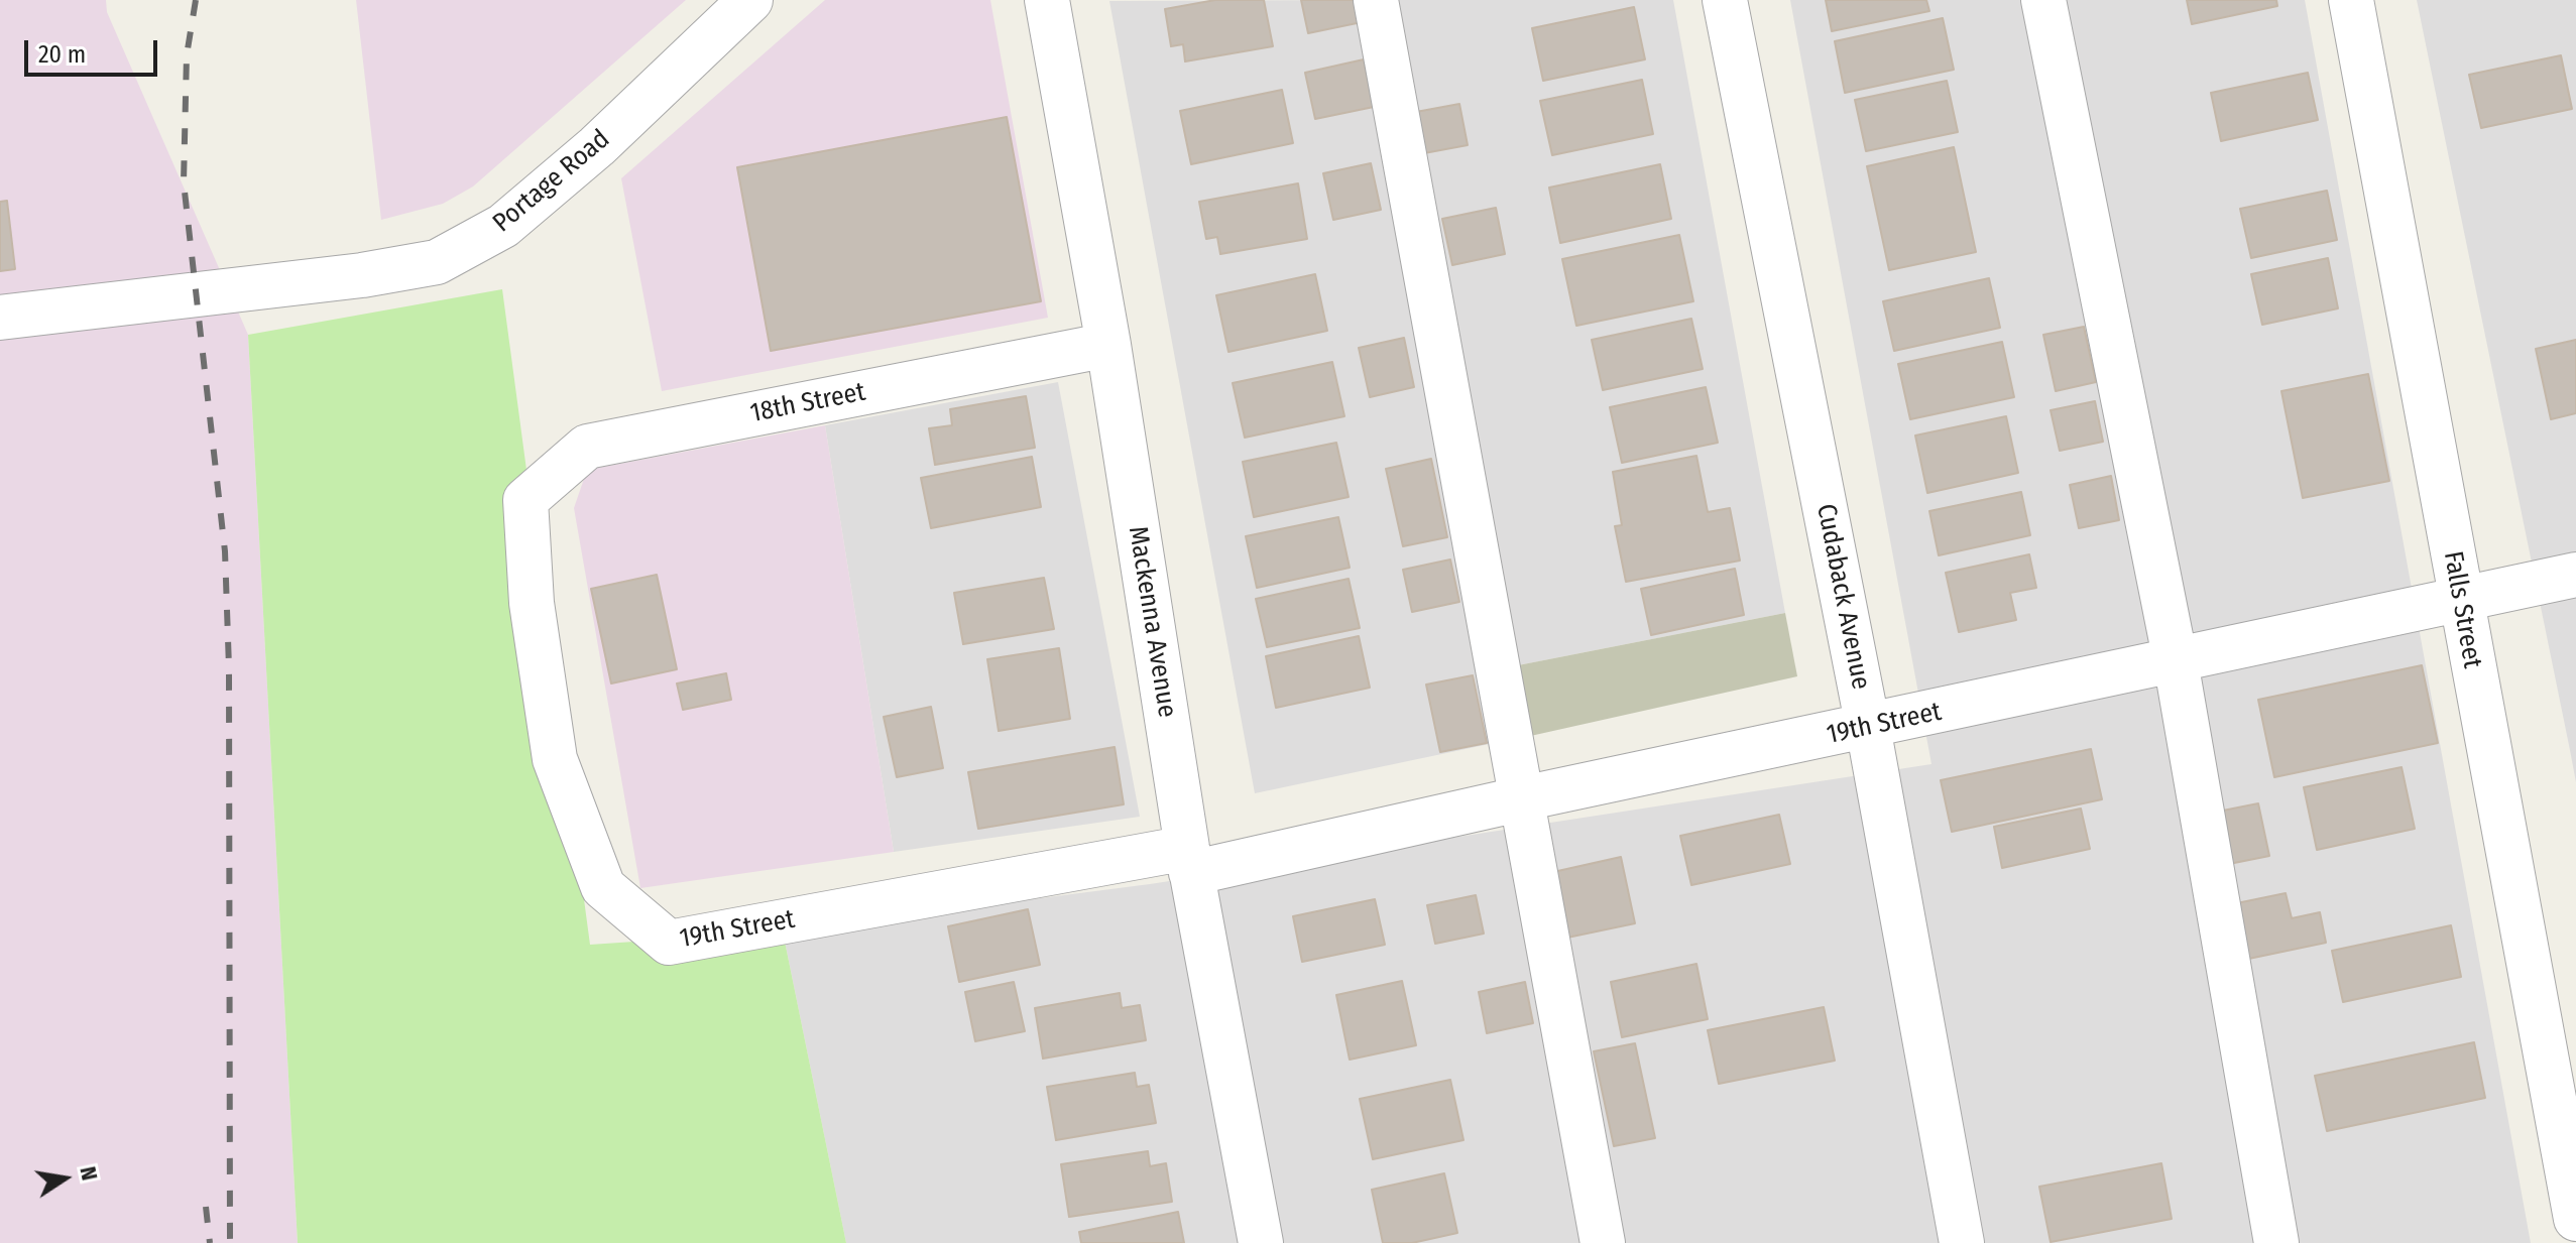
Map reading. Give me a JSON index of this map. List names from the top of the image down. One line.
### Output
{"streets":{"street":["Portage Road","18th Street","Cudaback Avenue","Falls Street","Mackenna Avenue","19th Street"]},"crossings":[["18th Street","Mackenna Avenue"],["18th Street","19th Street"],["Cudaback Avenue","19th Street"],["Falls Street","19th Street"],["Mackenna Avenue","19th Street"]],"scale_bar":"20 m","north":"right"}
